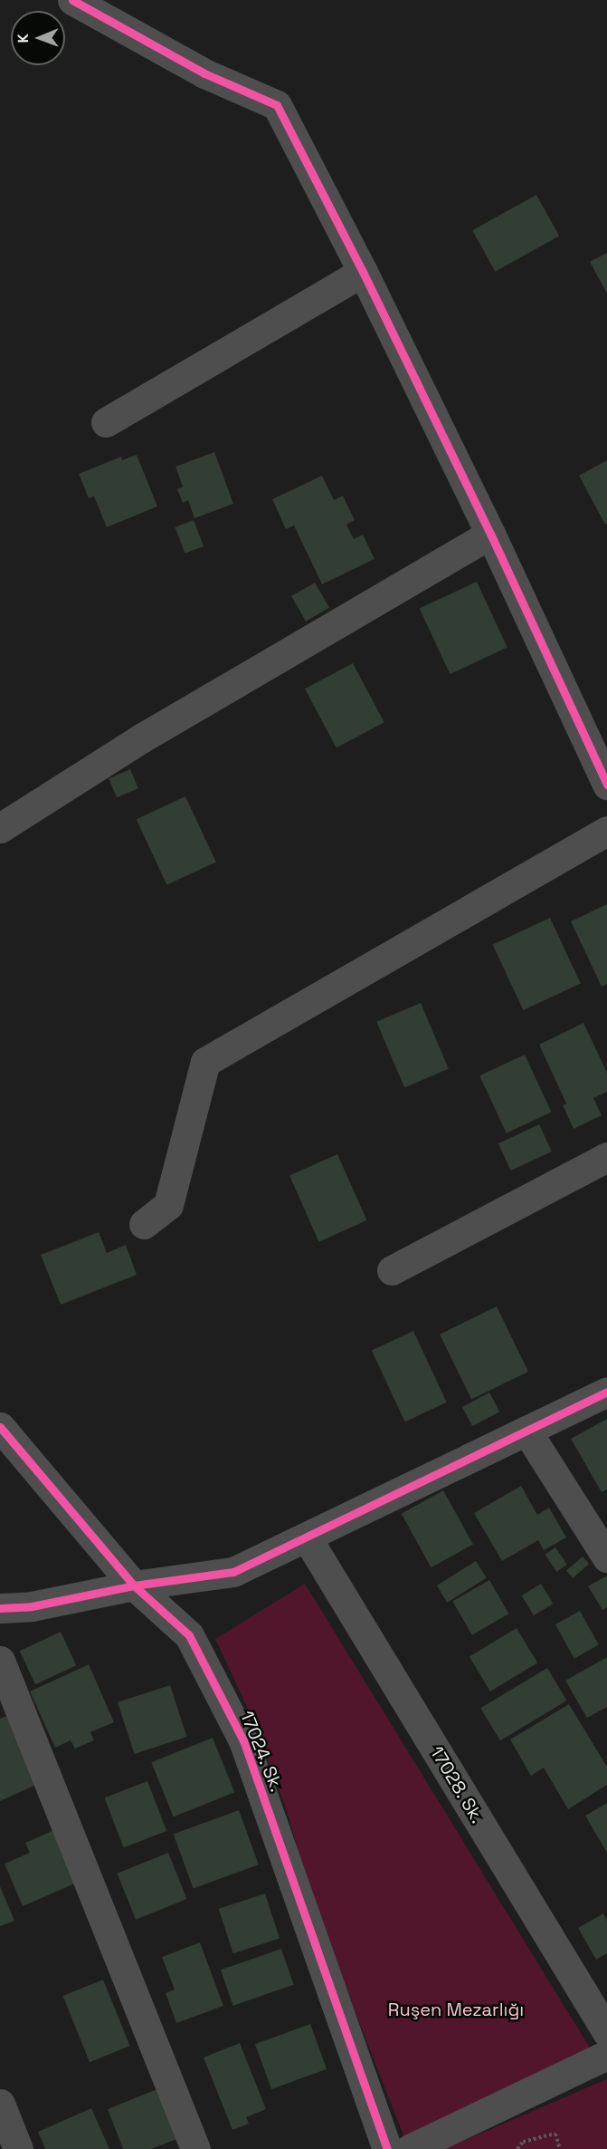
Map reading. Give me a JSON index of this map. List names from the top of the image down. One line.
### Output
{"streets":{"street":["17024. Sk.","17028. Sk."]},"parks":["Ruşen Mezarlığı"],"north":"left"}
